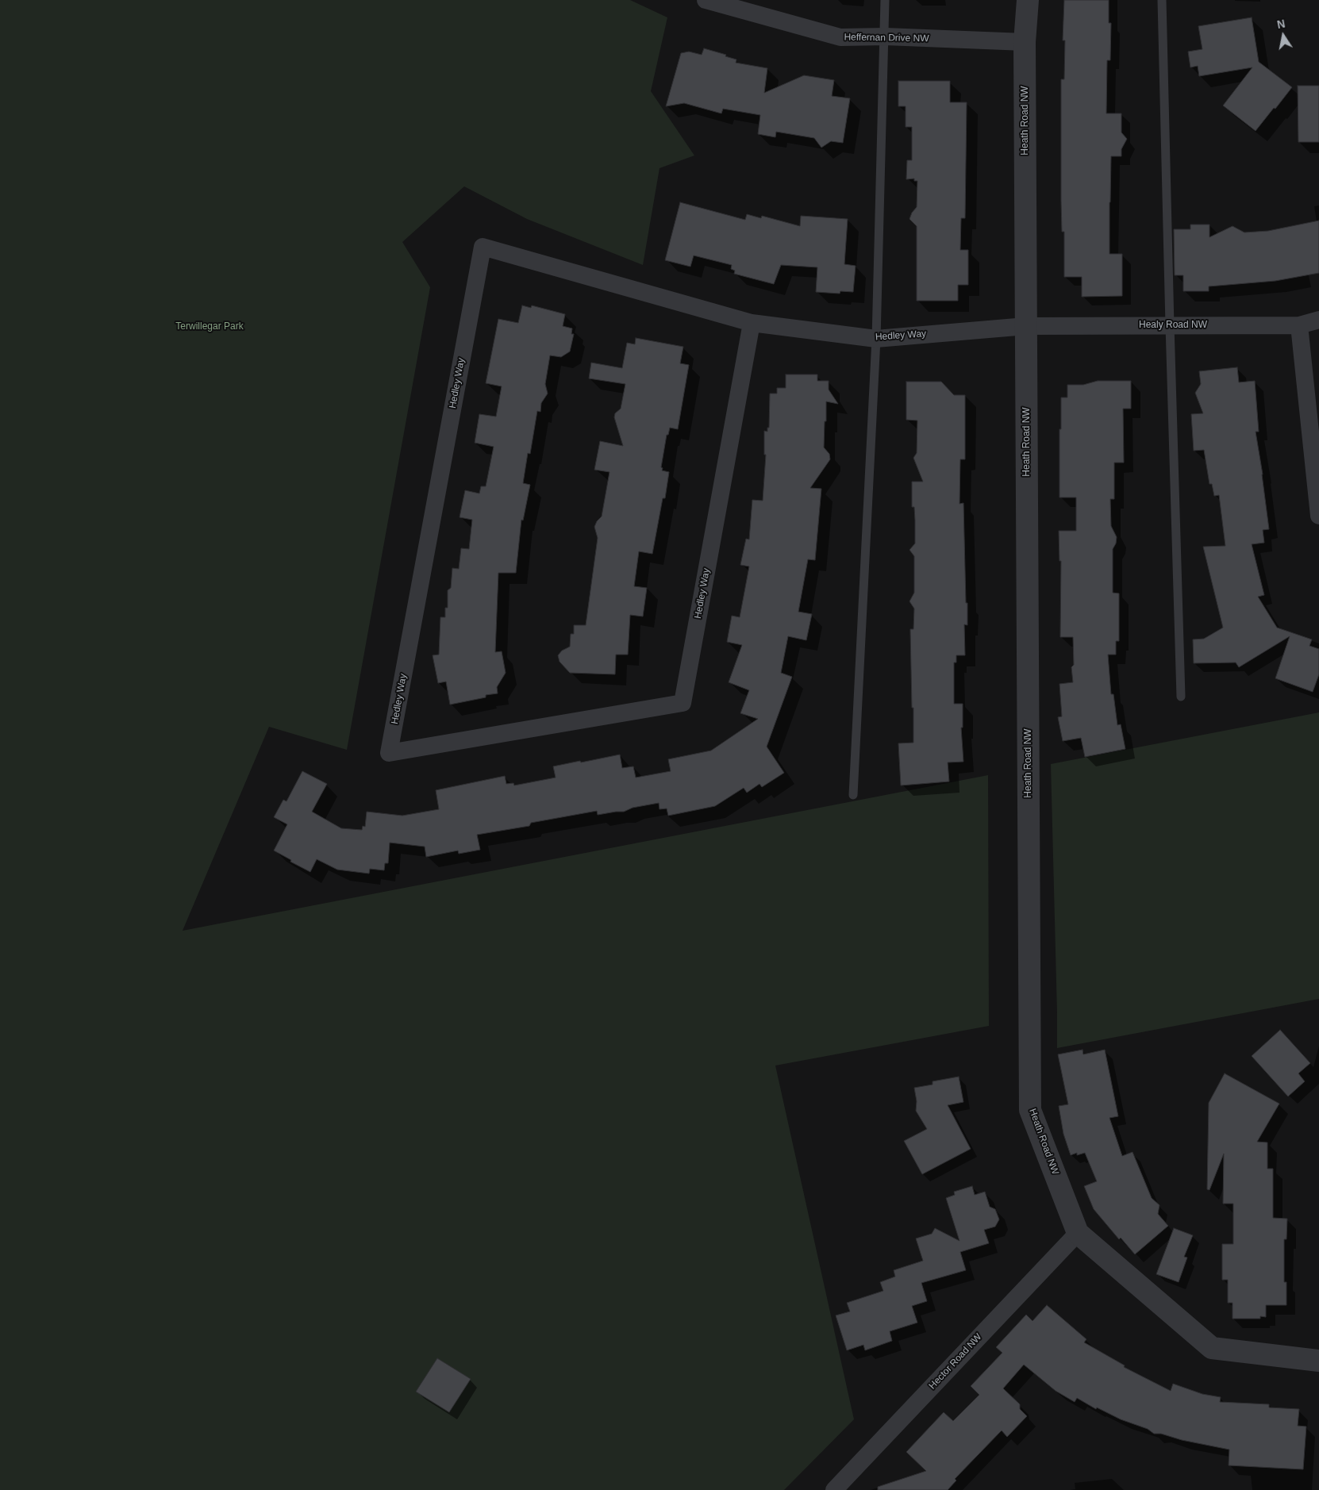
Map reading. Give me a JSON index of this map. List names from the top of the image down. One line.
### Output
{"streets":{"street":["Heffernan Drive NW","Heath Road NW","Healy Road NW","Hedley Way","Hector Road NW"]},"crossings":[["Heffernan Drive NW","Heath Road NW"],["Heath Road NW","Healy Road NW"],["Heath Road NW","Hedley Way"],["Heath Road NW","Hector Road NW"],["Healy Road NW","Hedley Way"]],"parks":["Terwillegar Park"],"north":"top"}
